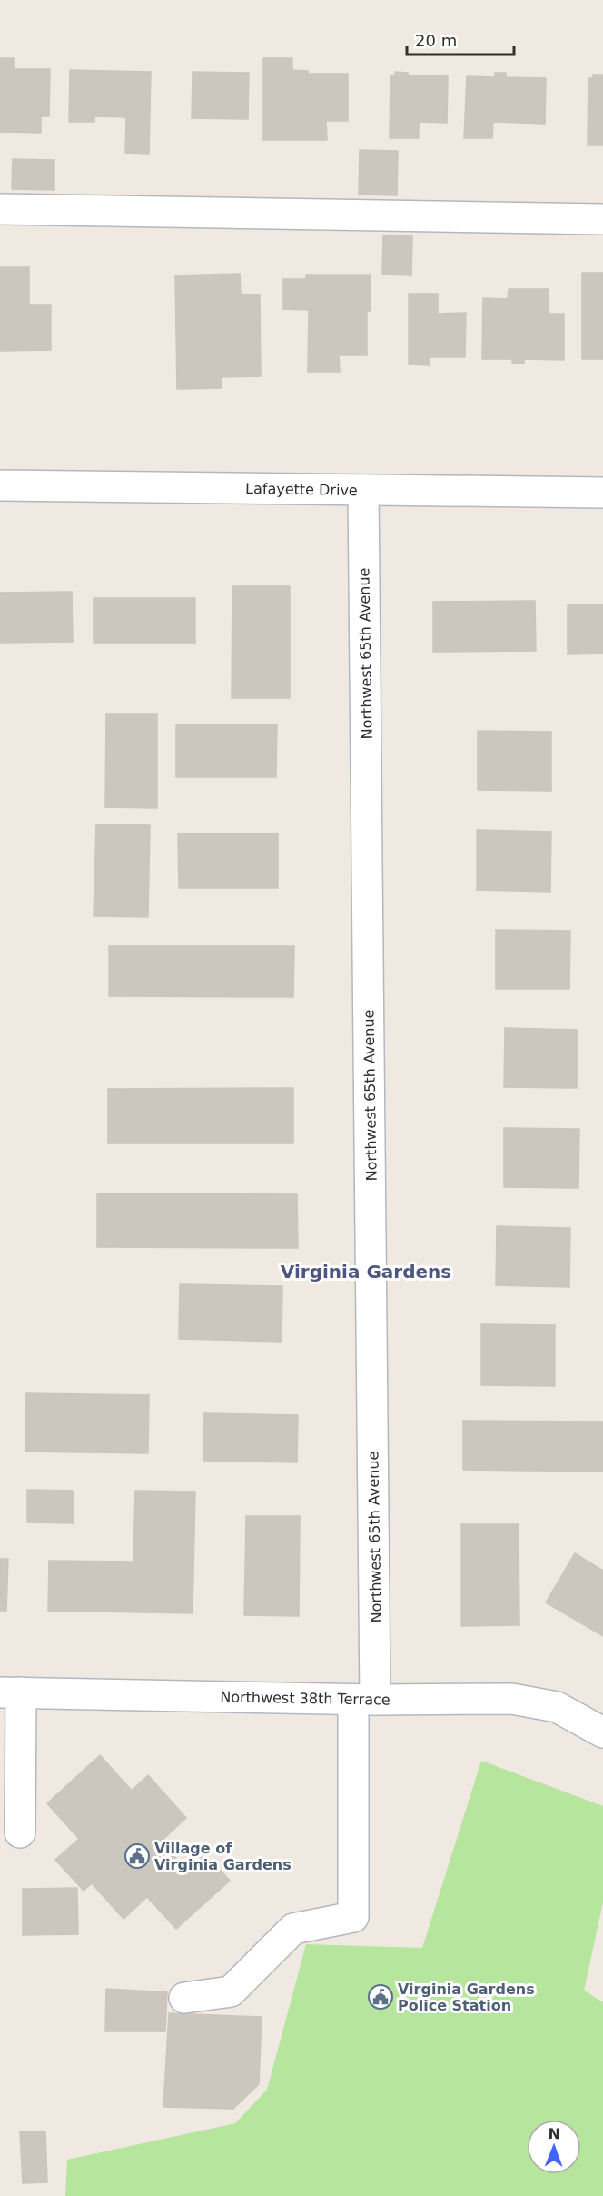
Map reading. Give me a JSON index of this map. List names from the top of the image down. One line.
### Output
{"streets":{"street":["Lafayette Drive","Northwest 65th Avenue","Northwest 38th Terrace"]},"crossings":[["Lafayette Drive","Northwest 65th Avenue"],["Northwest 65th Avenue","Northwest 38th Terrace"]],"districts":["Virginia Gardens"],"places":{"public building":["Village of Virginia Gardens","Virginia Gardens Police Station"]},"scale_bar":"20 m","north":"top"}
